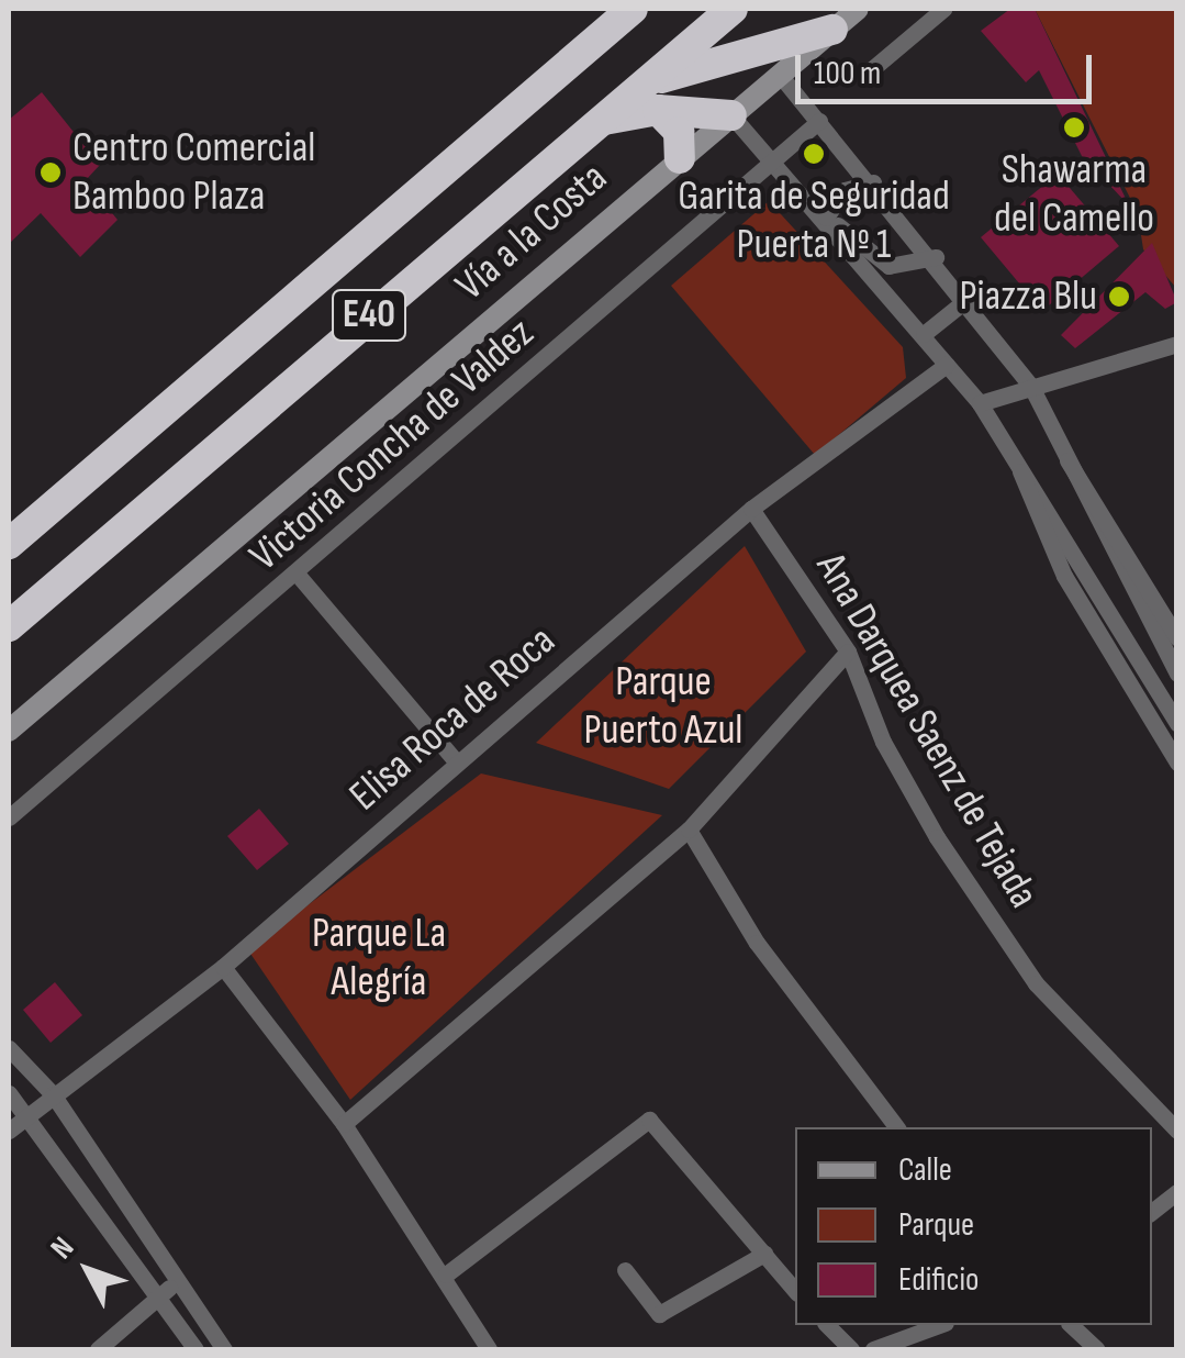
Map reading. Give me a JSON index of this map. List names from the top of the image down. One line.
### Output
{"streets":{"highway":["Vía a la Costa","E40"],"street":["Victoria Concha de Valdez","Elisa Roca de Roca","Ana Darquea Saenz de Tejada"]},"crossings":[["Elisa Roca de Roca","Ana Darquea Saenz de Tejada"]],"parks":["Parque Puerto Azul","Parque La Alegría"],"places":["Shawarma del Camello","Garita de Seguridad Puerta Nº 1","Centro Comercial Bamboo Plaza","Piazza Blu"],"legend":["Calle","Parque","Edificio"],"scale_bar":"100 m","north":"top left"}
